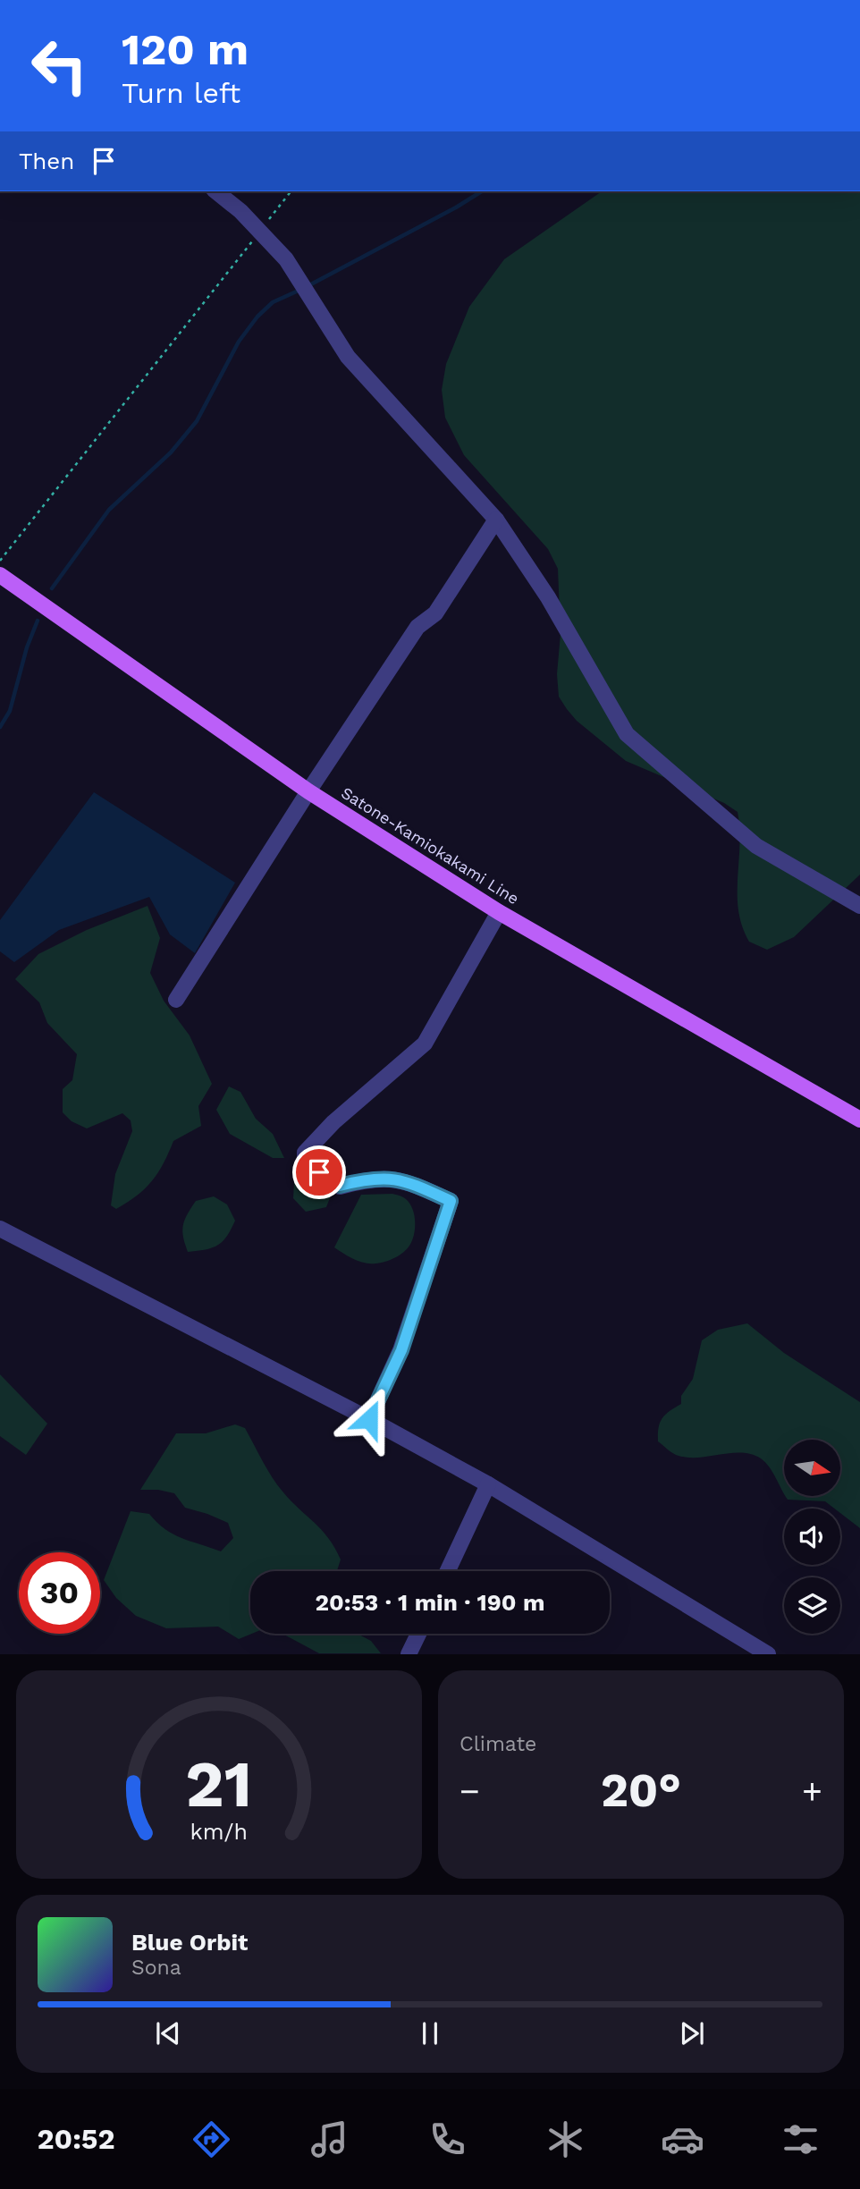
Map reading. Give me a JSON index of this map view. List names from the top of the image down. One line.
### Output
{"streets":{"main road":["Satone-Kamiokakami Line"]},"north":"right","page":{"turn":["120 m","Turn left"],"then":"Then","limit":"30","trip":"20:53 · 1 min · 190 m","tile":"Climate","heat":["−","20°","+"],"song":["Blue Orbit","Sona"],"tabs":"20:52","gauge":["21","km/h"]}}
